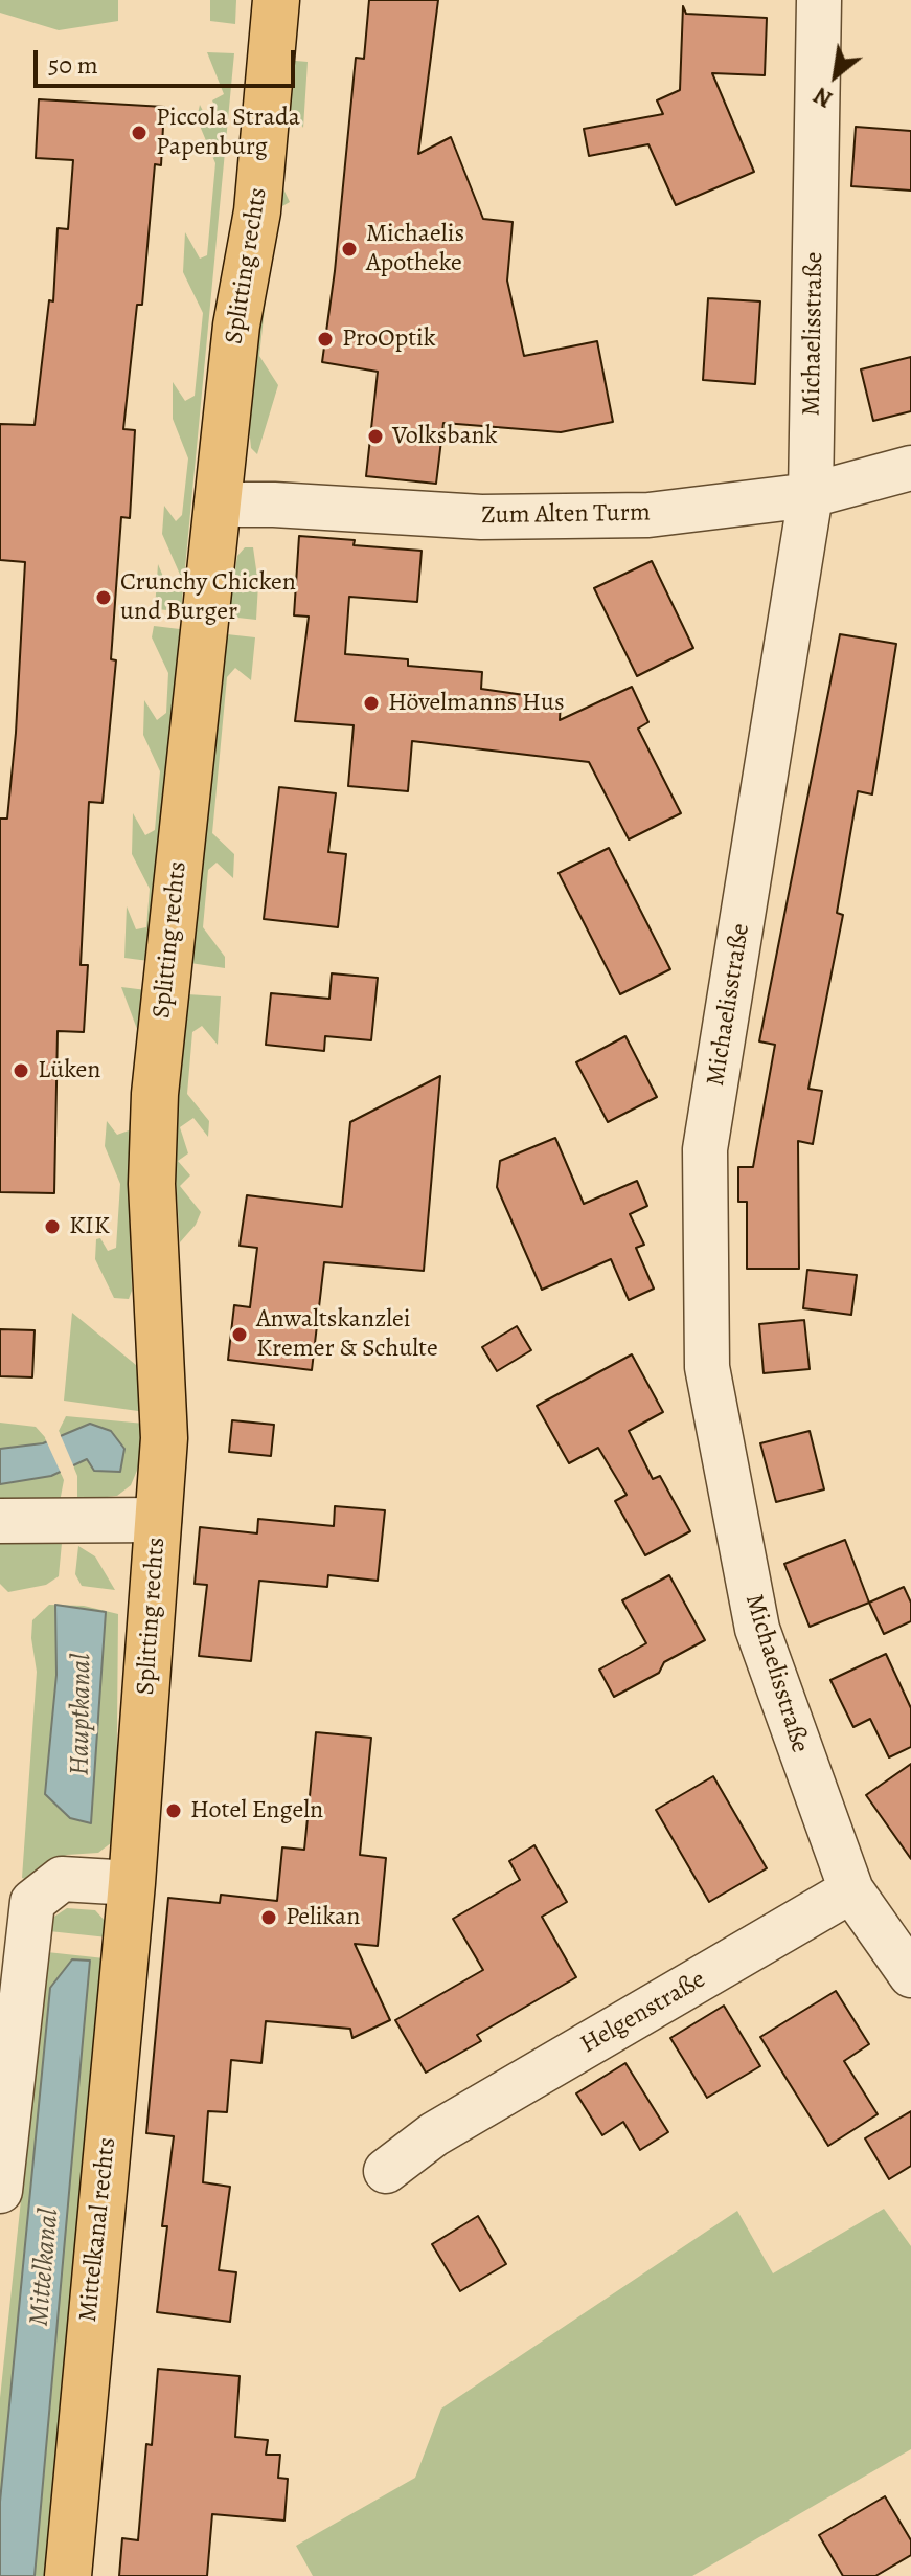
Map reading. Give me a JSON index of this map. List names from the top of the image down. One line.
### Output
{"streets":{"main road":["Splitting rechts","Mittelkanal rechts"],"street":["Michaelisstraße","Zum Alten Turm","Helgenstraße"]},"crossings":[["Splitting rechts","Zum Alten Turm"],["Splitting rechts","Mittelkanal rechts"],["Michaelisstraße","Zum Alten Turm"],["Michaelisstraße","Helgenstraße"]],"water":["Hauptkanal","Mittelkanal"],"places":["Piccola Strada Papenburg","Michaelis Apotheke","ProOptik","Volksbank","Crunchy Chicken und Burger","Hövelmanns Hus","Lüken","KIK","Anwaltskanzlei Kremer & Schulte","Hotel Engeln","Pelikan"],"scale_bar":"50 m","north":"bottom left"}
